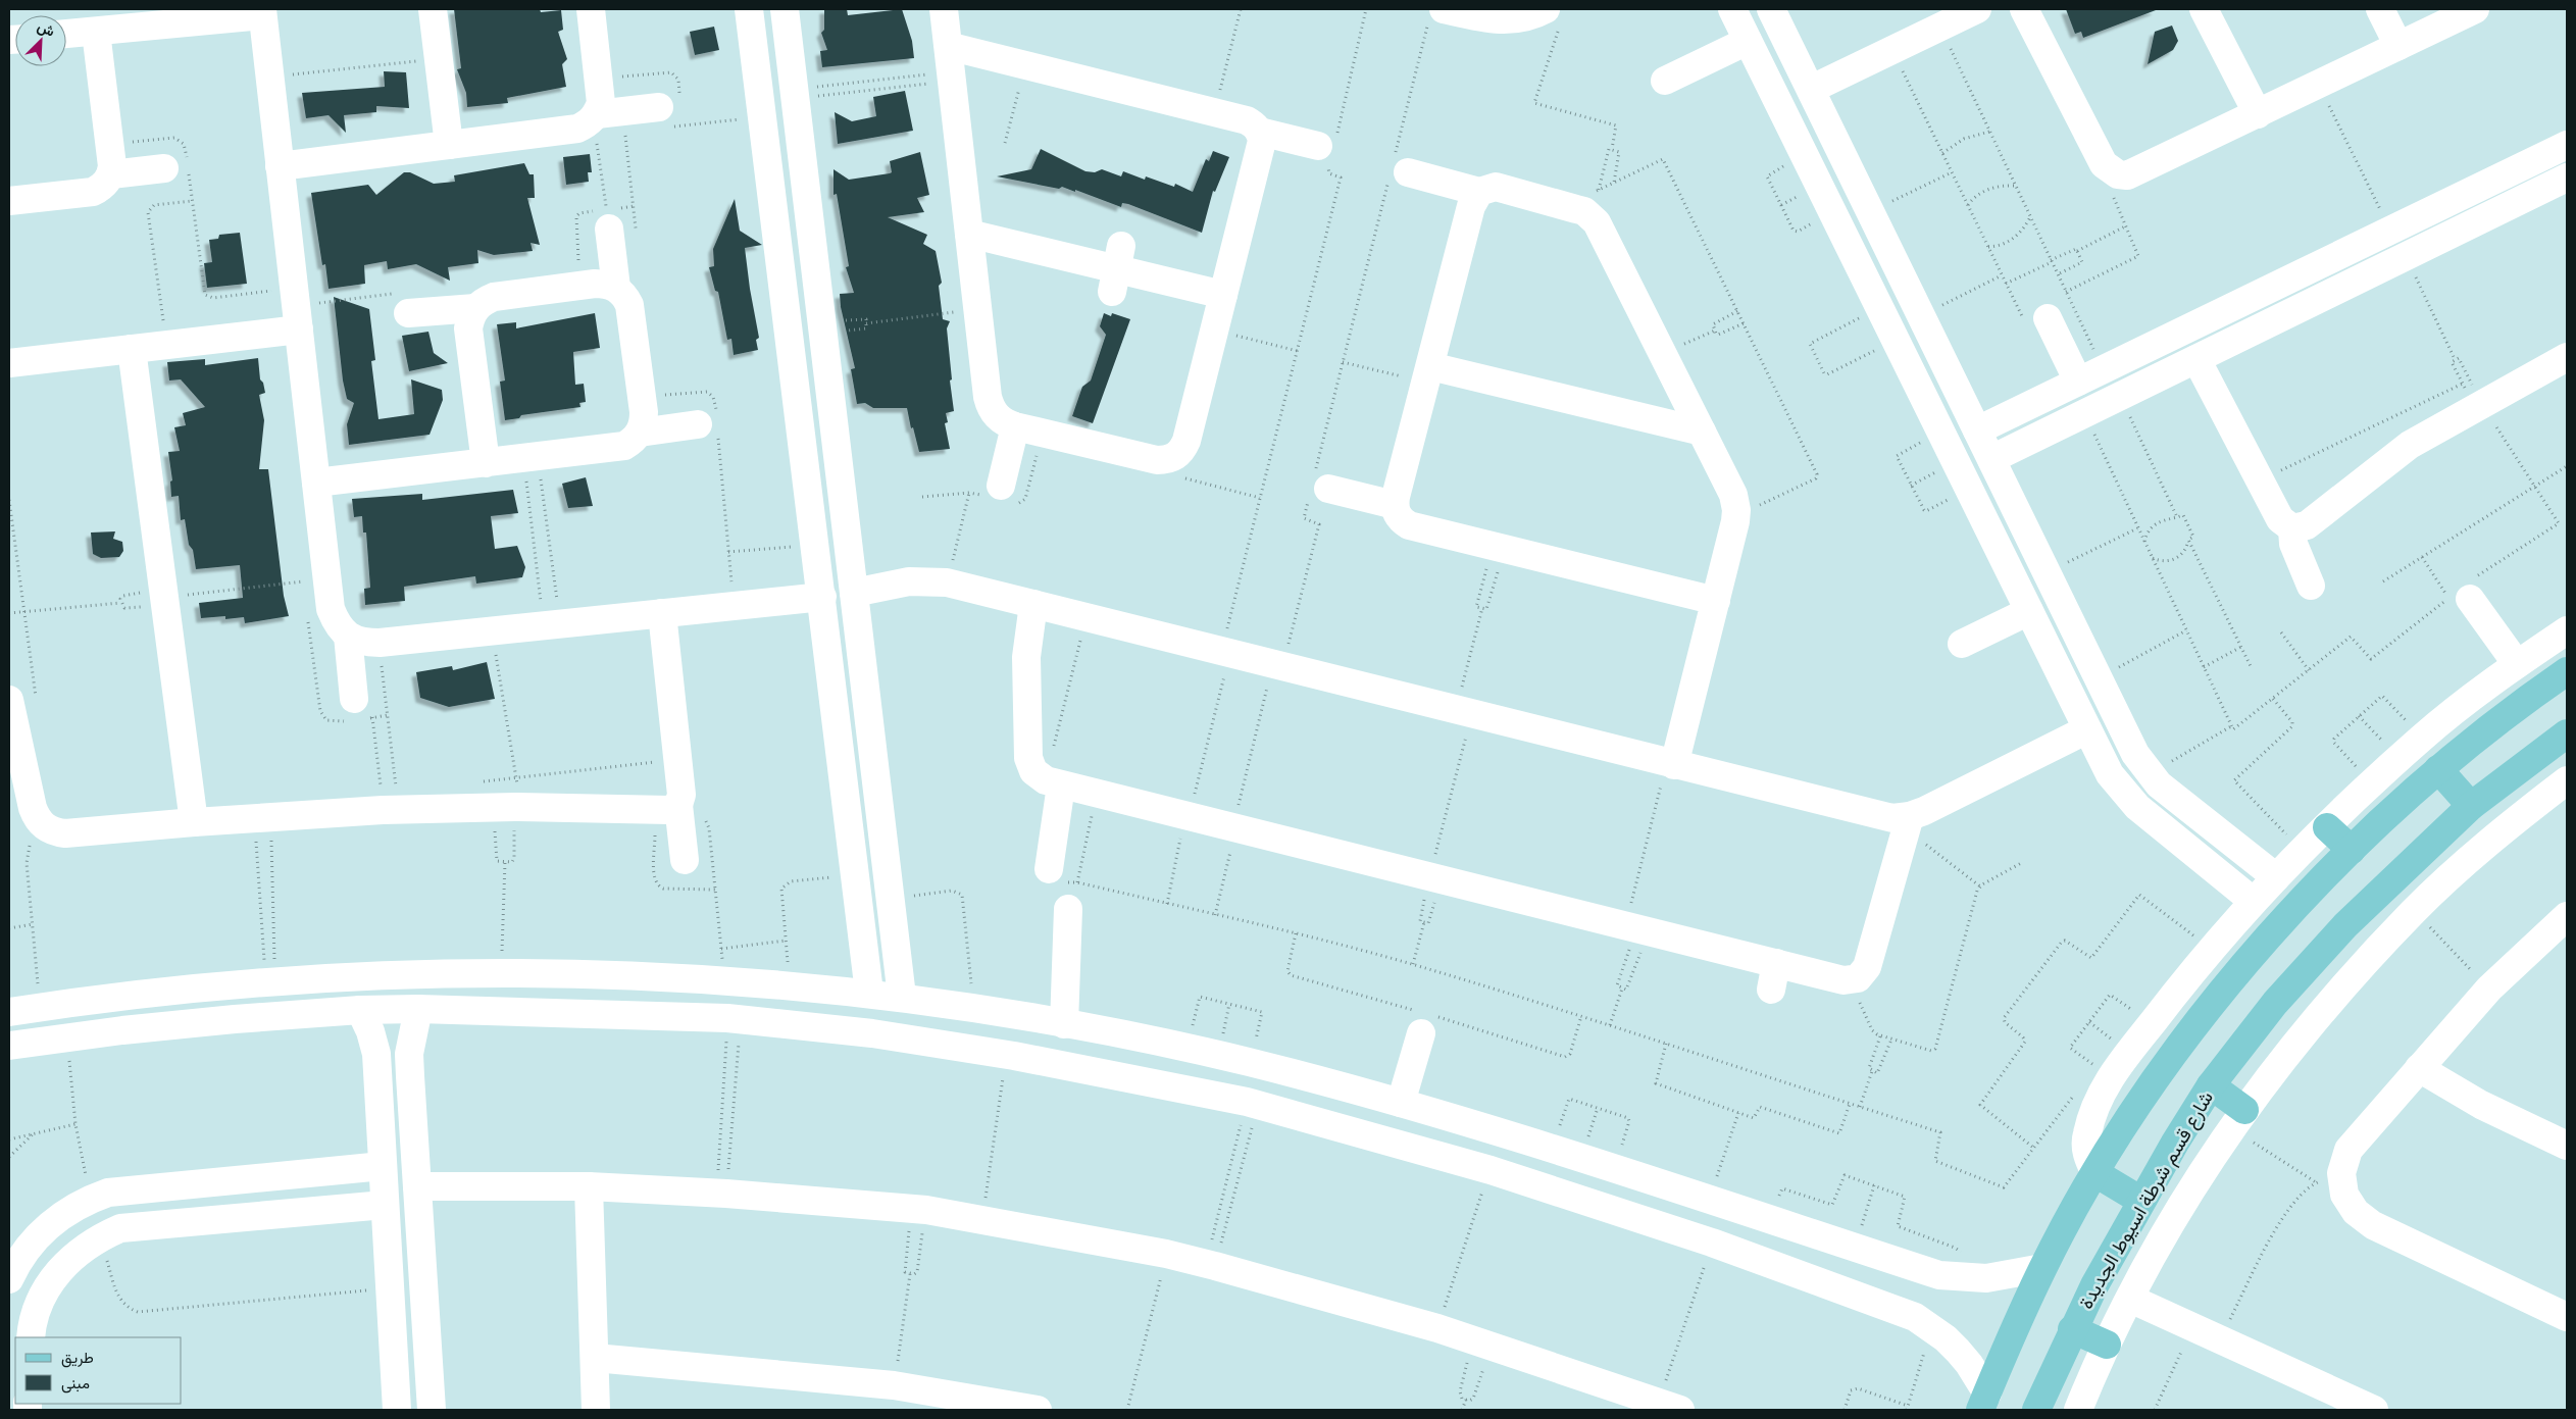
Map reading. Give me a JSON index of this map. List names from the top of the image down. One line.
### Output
{"streets":{"main road":["شارع قسم شرطة اسيوط الجديدة"]},"legend":["طريق","مبنى"],"north":"top right"}
